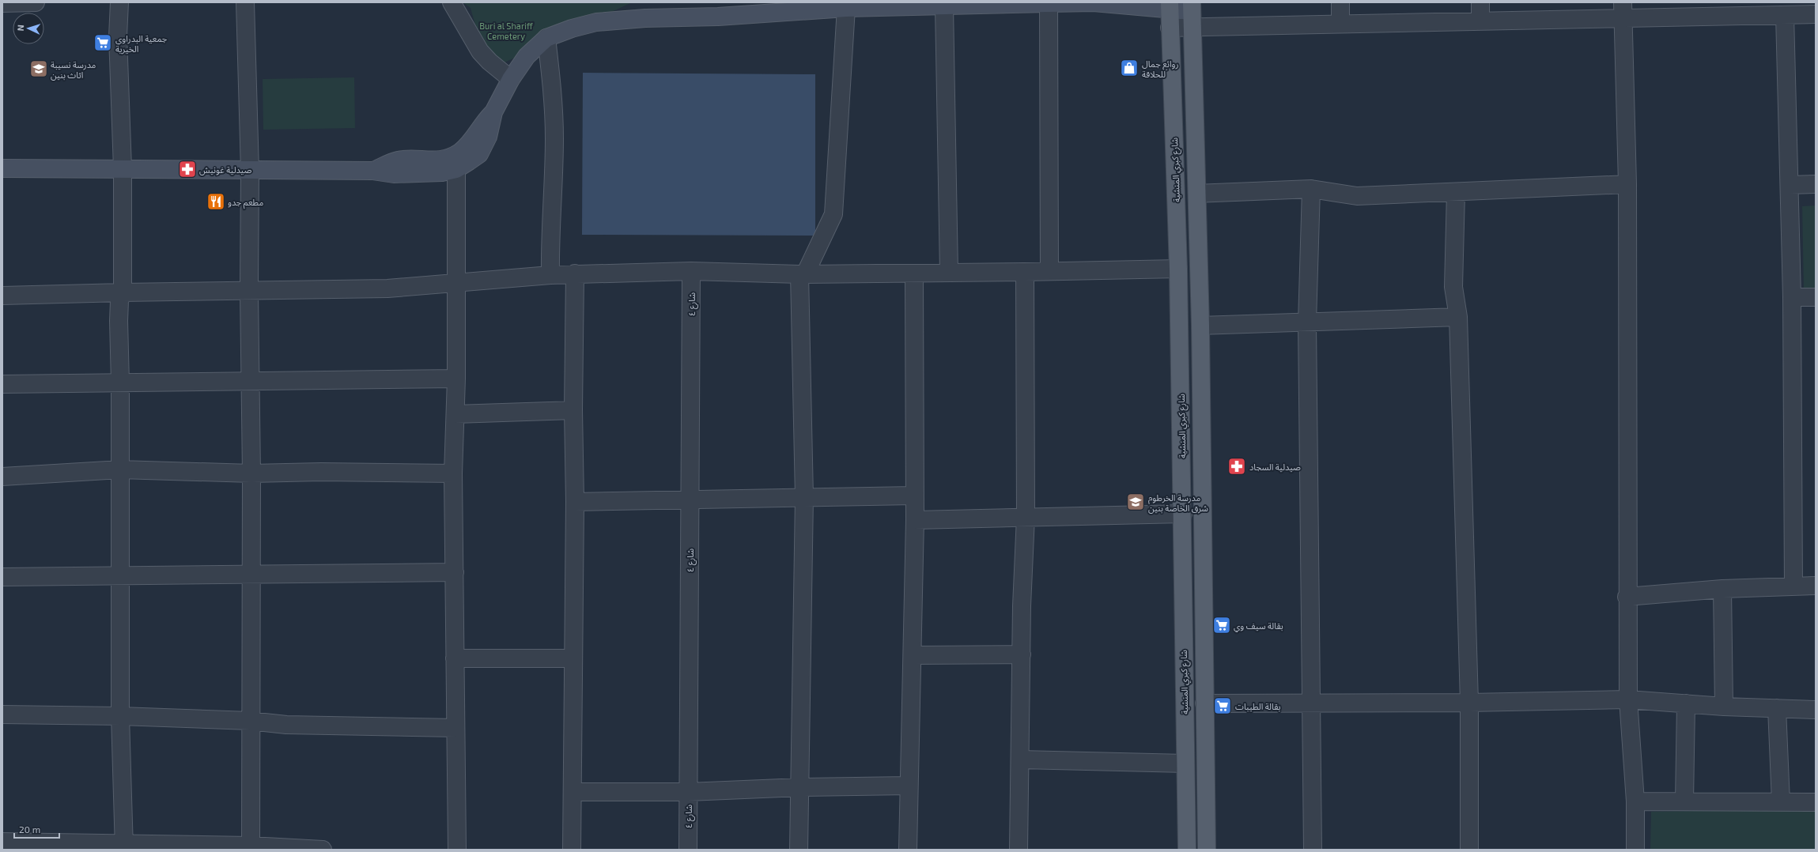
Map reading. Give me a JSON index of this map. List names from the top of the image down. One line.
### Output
{"streets":{"main road":["شارع كبري المنشية"],"street":["شارع ٤"]},"parks":["Buri al Shariff Cemetery"],"places":{"supermarket":["جمعية البدراوي الخيرية","بقالة سيف وي","بقالة الطيبات"],"shop":["روائع جمال للحلاقة"],"school or university":["مدرسة نسيبة اثاث بنين","مدرسة الخرطوم شرق الخاصة بنين"],"pharmacy":["صيدلية غونيش","صيدلية السجاد"],"restaurant":["مطعم جدو"]},"scale_bar":"20 m","north":"left"}
